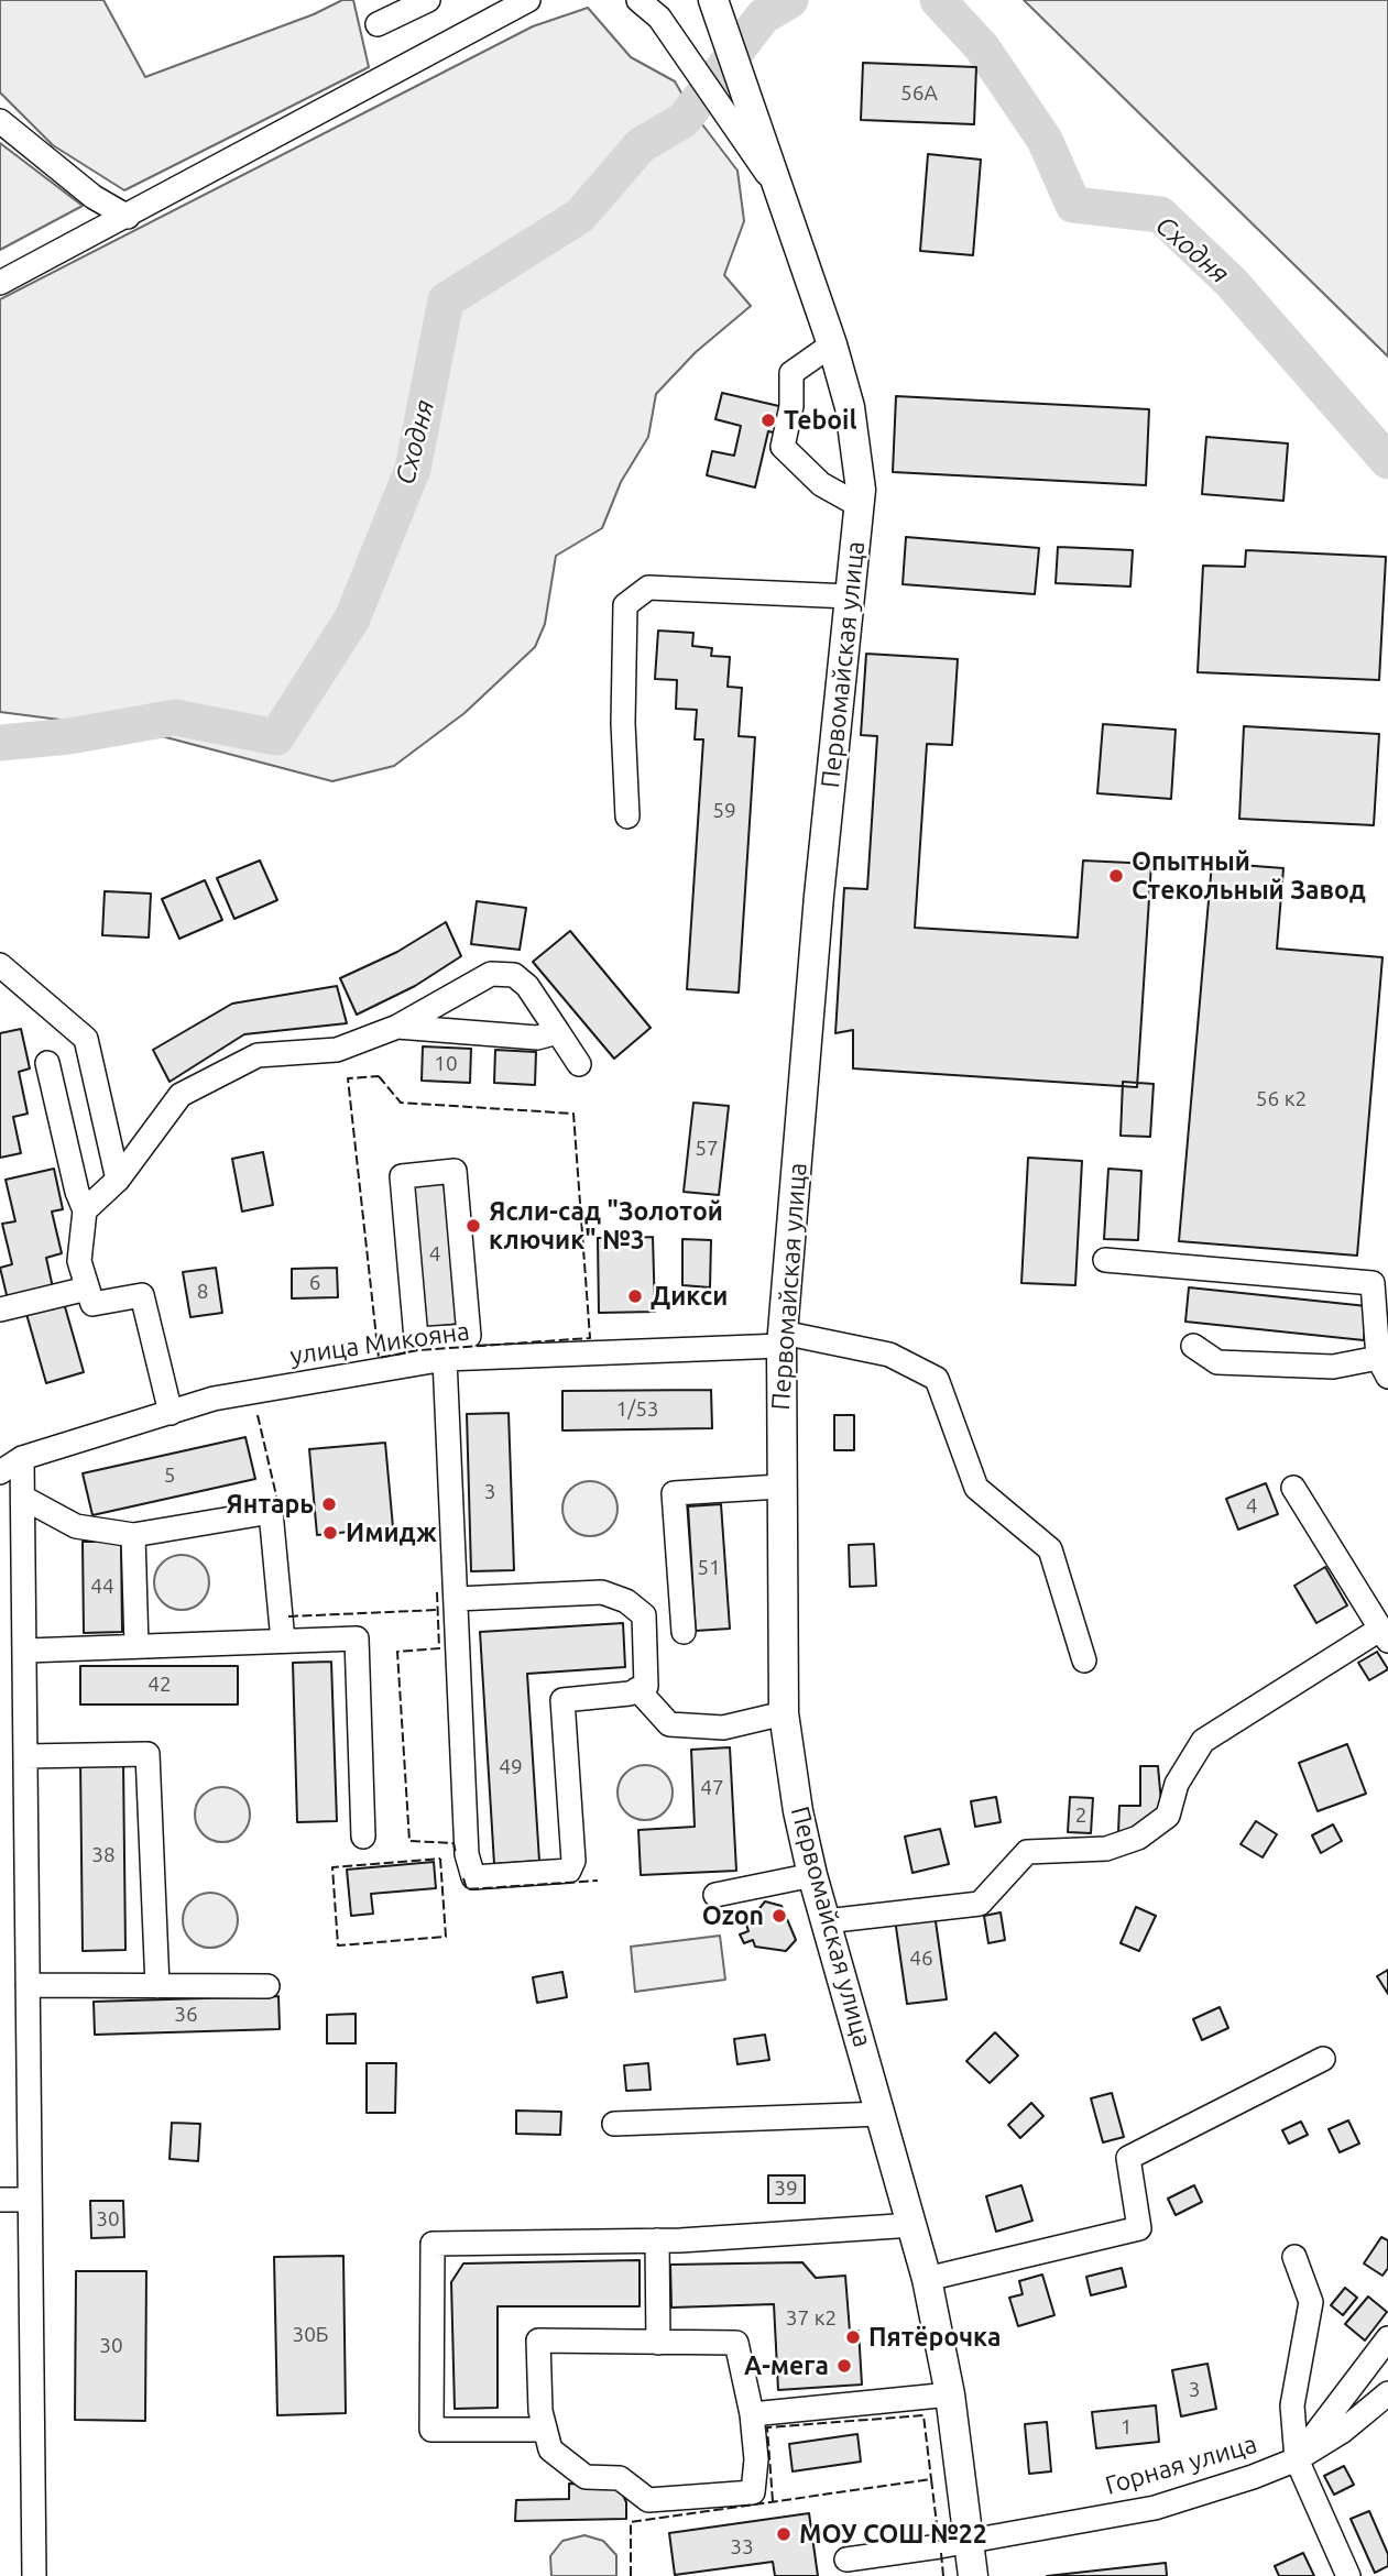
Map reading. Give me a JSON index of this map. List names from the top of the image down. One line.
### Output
{"streets":{"main road":["Первомайская улица"],"street":["улица Микояна","Горная улица"]},"crossings":[["Первомайская улица","улица Микояна"],["Первомайская улица","Горная улица"]],"water":["Сходня"],"places":["Teboil","Опытный Стекольный Завод","Ясли-сад \"Золотой ключик\" №3","Дикси","Янтарь","Имидж","Ozon","Пятёрочка","А-мега","МОУ СОШ №22"],"house_numbers":["56А","59","10","56 к2","57","4","6","8","1/53","5","3","4","51","44","42","49","47","2","38","46","36","39","30","37 к2","30Б","30","3","1","33"]}
